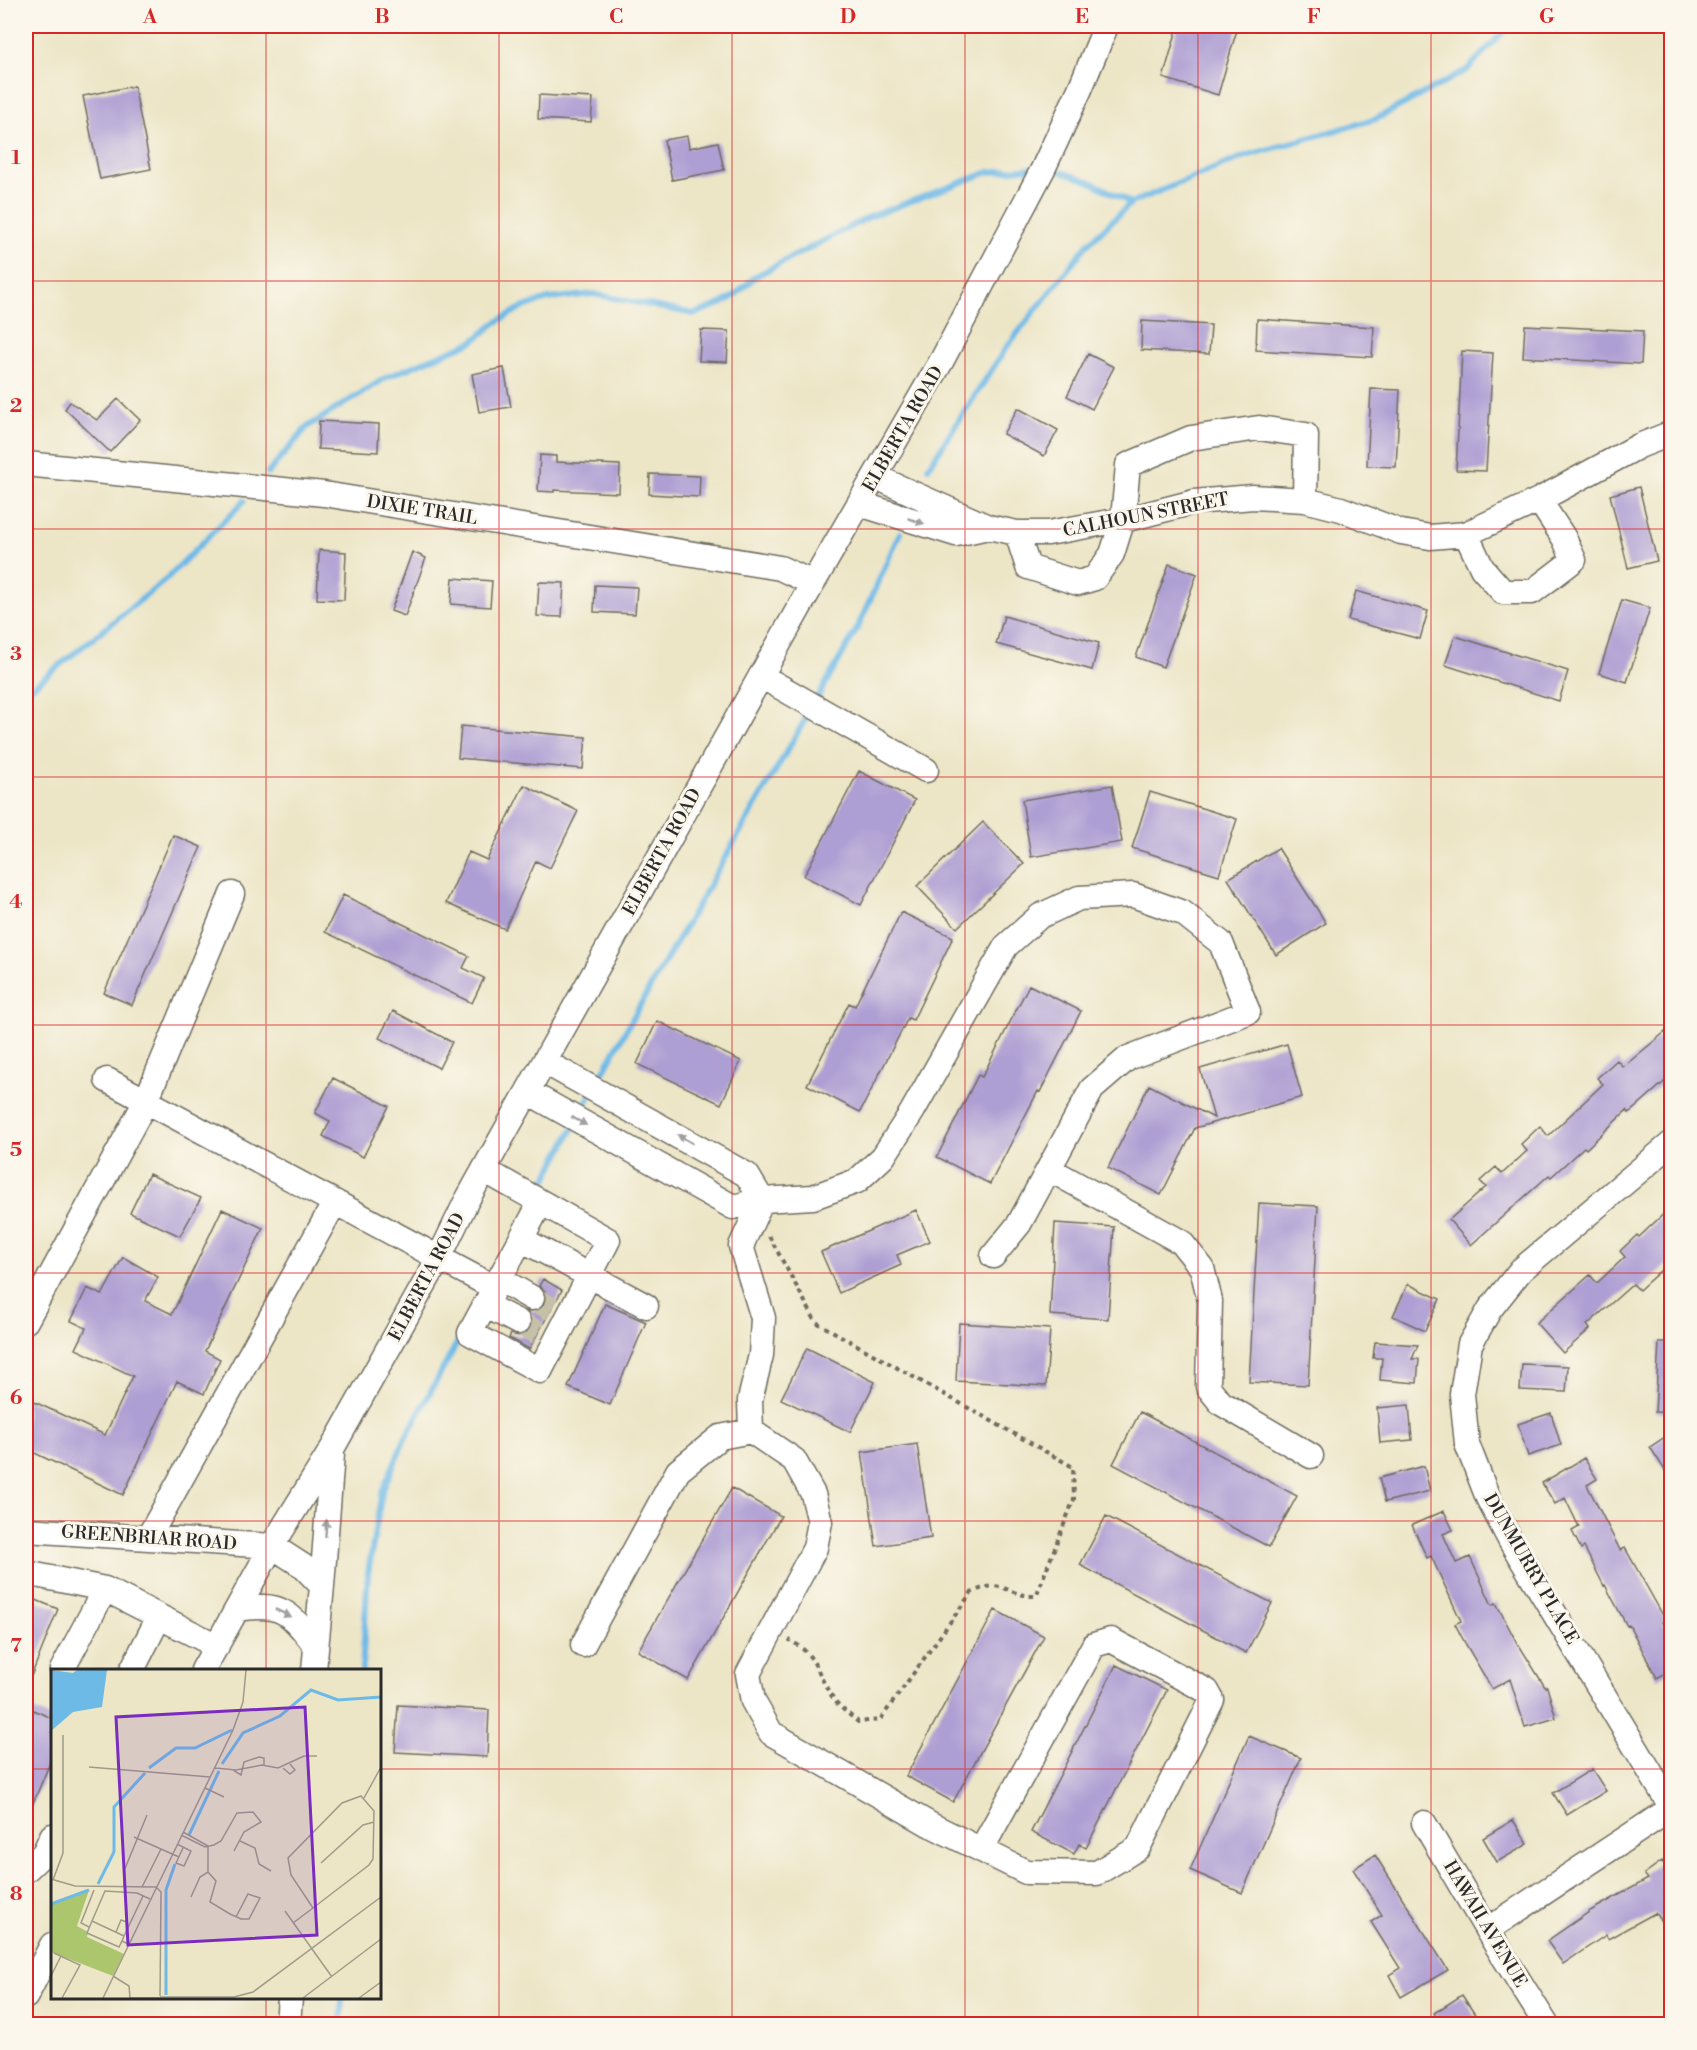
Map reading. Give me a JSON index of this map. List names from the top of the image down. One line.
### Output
{"streets":{"street":["ELBERTA ROAD","DIXIE TRAIL","CALHOUN STREET","GREENBRIAR ROAD","DUNMURRY PLACE","HAWAII AVENUE"]},"crossings":[["ELBERTA ROAD","DIXIE TRAIL"],["ELBERTA ROAD","CALHOUN STREET"],["ELBERTA ROAD","GREENBRIAR ROAD"],["DUNMURRY PLACE","HAWAII AVENUE"]],"grid":{"columns":["A","B","C","D","E","F","G"],"rows":["1","2","3","4","5","6","7","8"]}}
